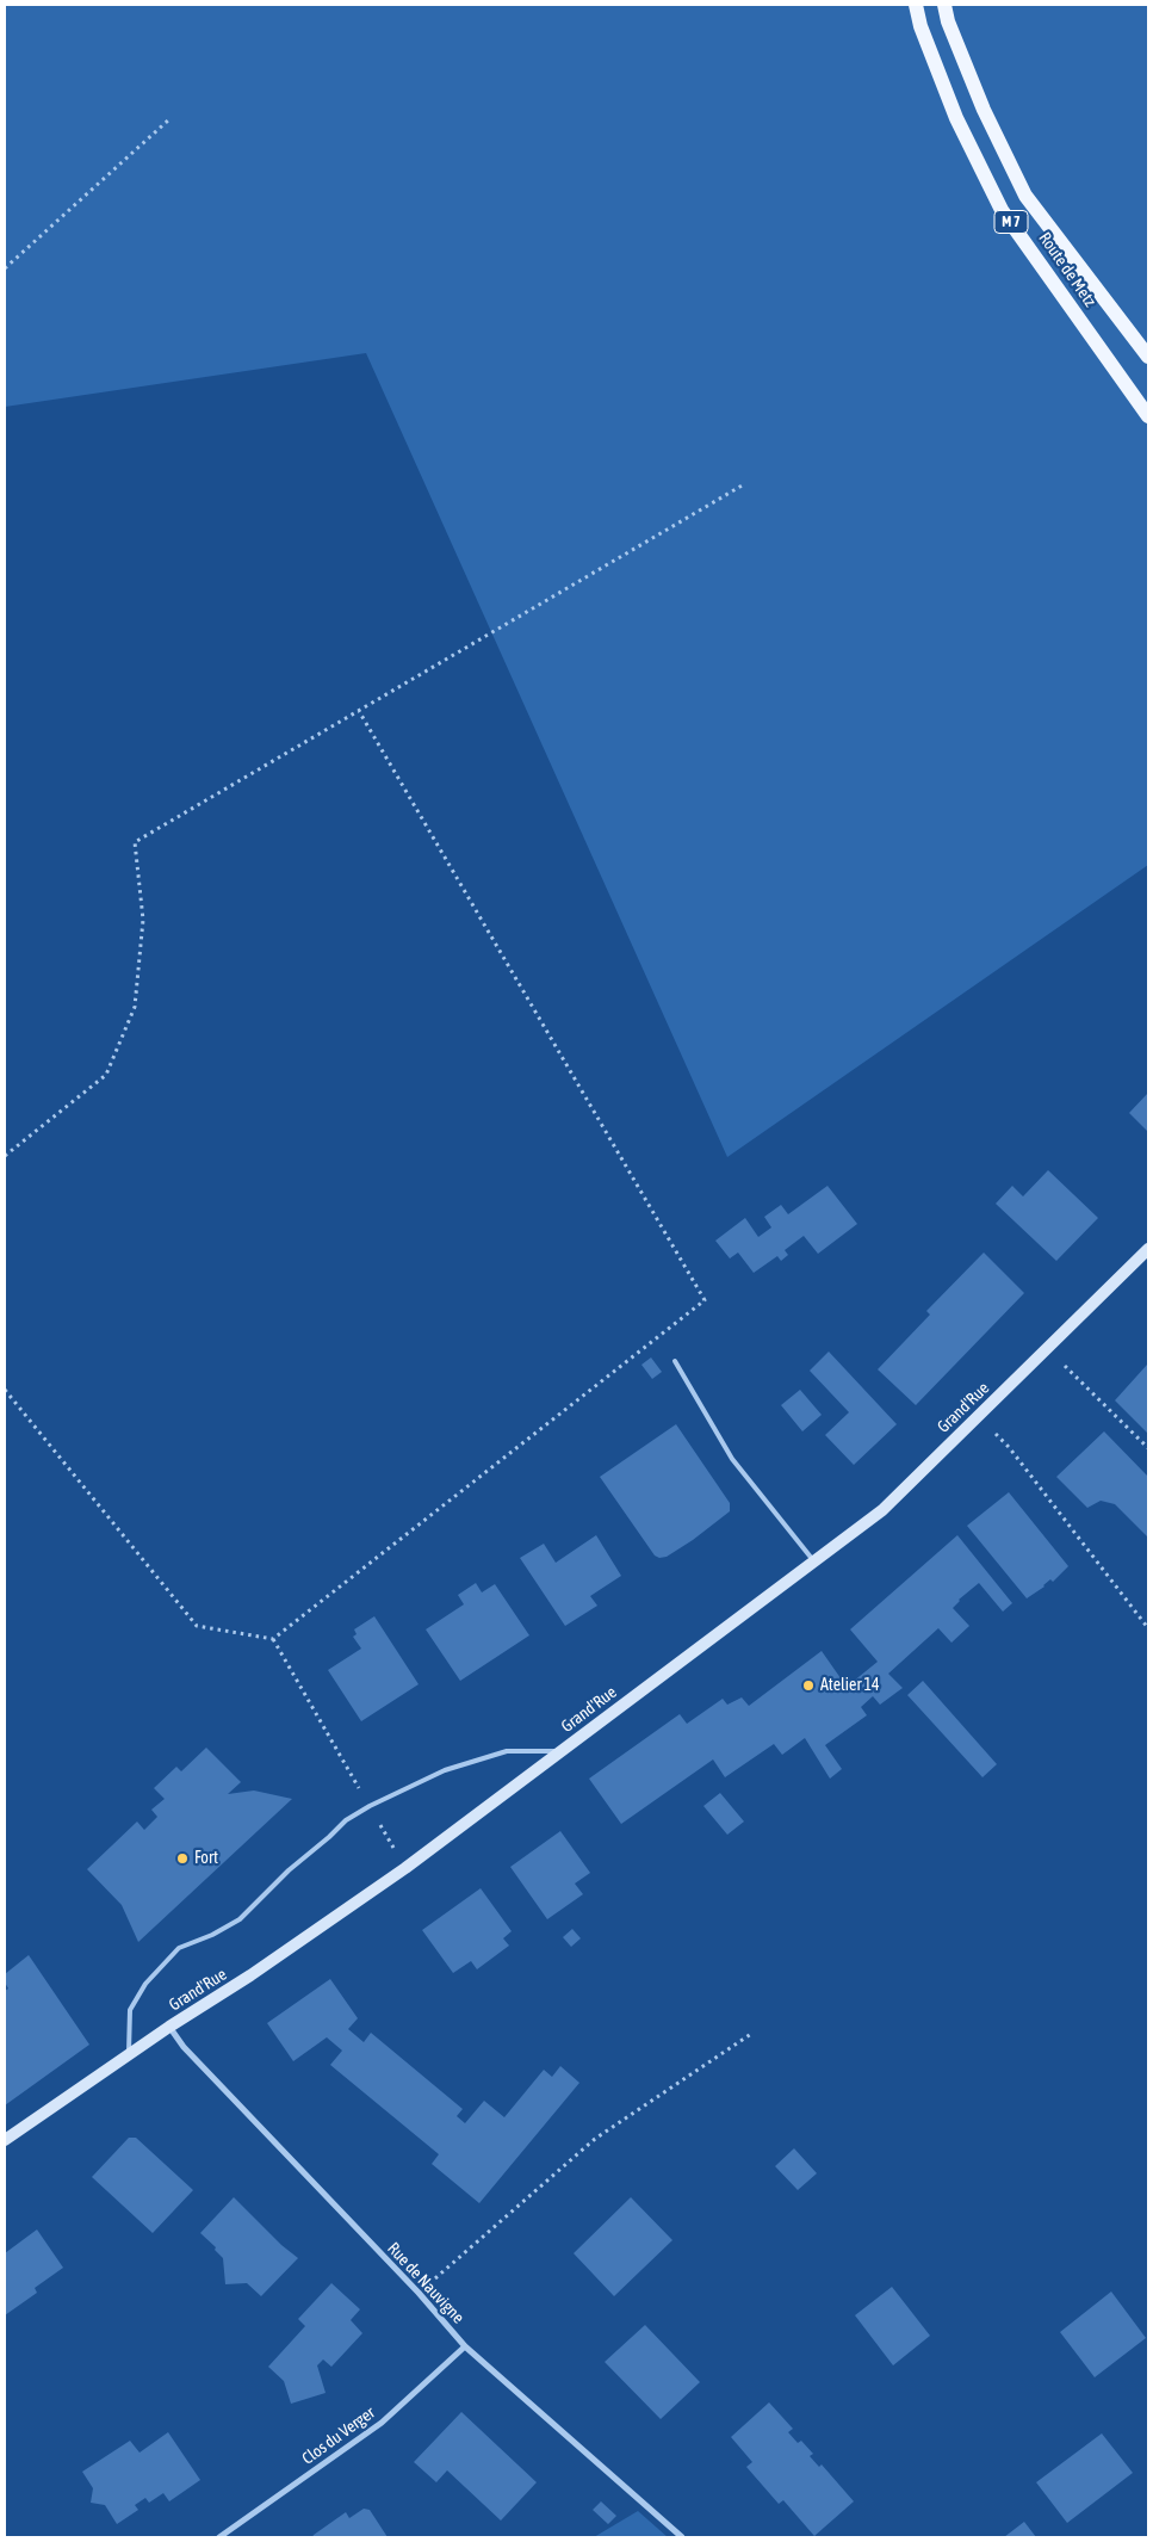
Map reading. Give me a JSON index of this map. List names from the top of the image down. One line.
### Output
{"streets":{"main road":["M 7","Route de Metz"],"street":["Grand'Rue","Rue de Nauvigne","Clos du Verger"]},"crossings":[["Grand'Rue","Rue de Nauvigne"],["Rue de Nauvigne","Clos du Verger"]],"places":["Atelier 14","Fort"]}
